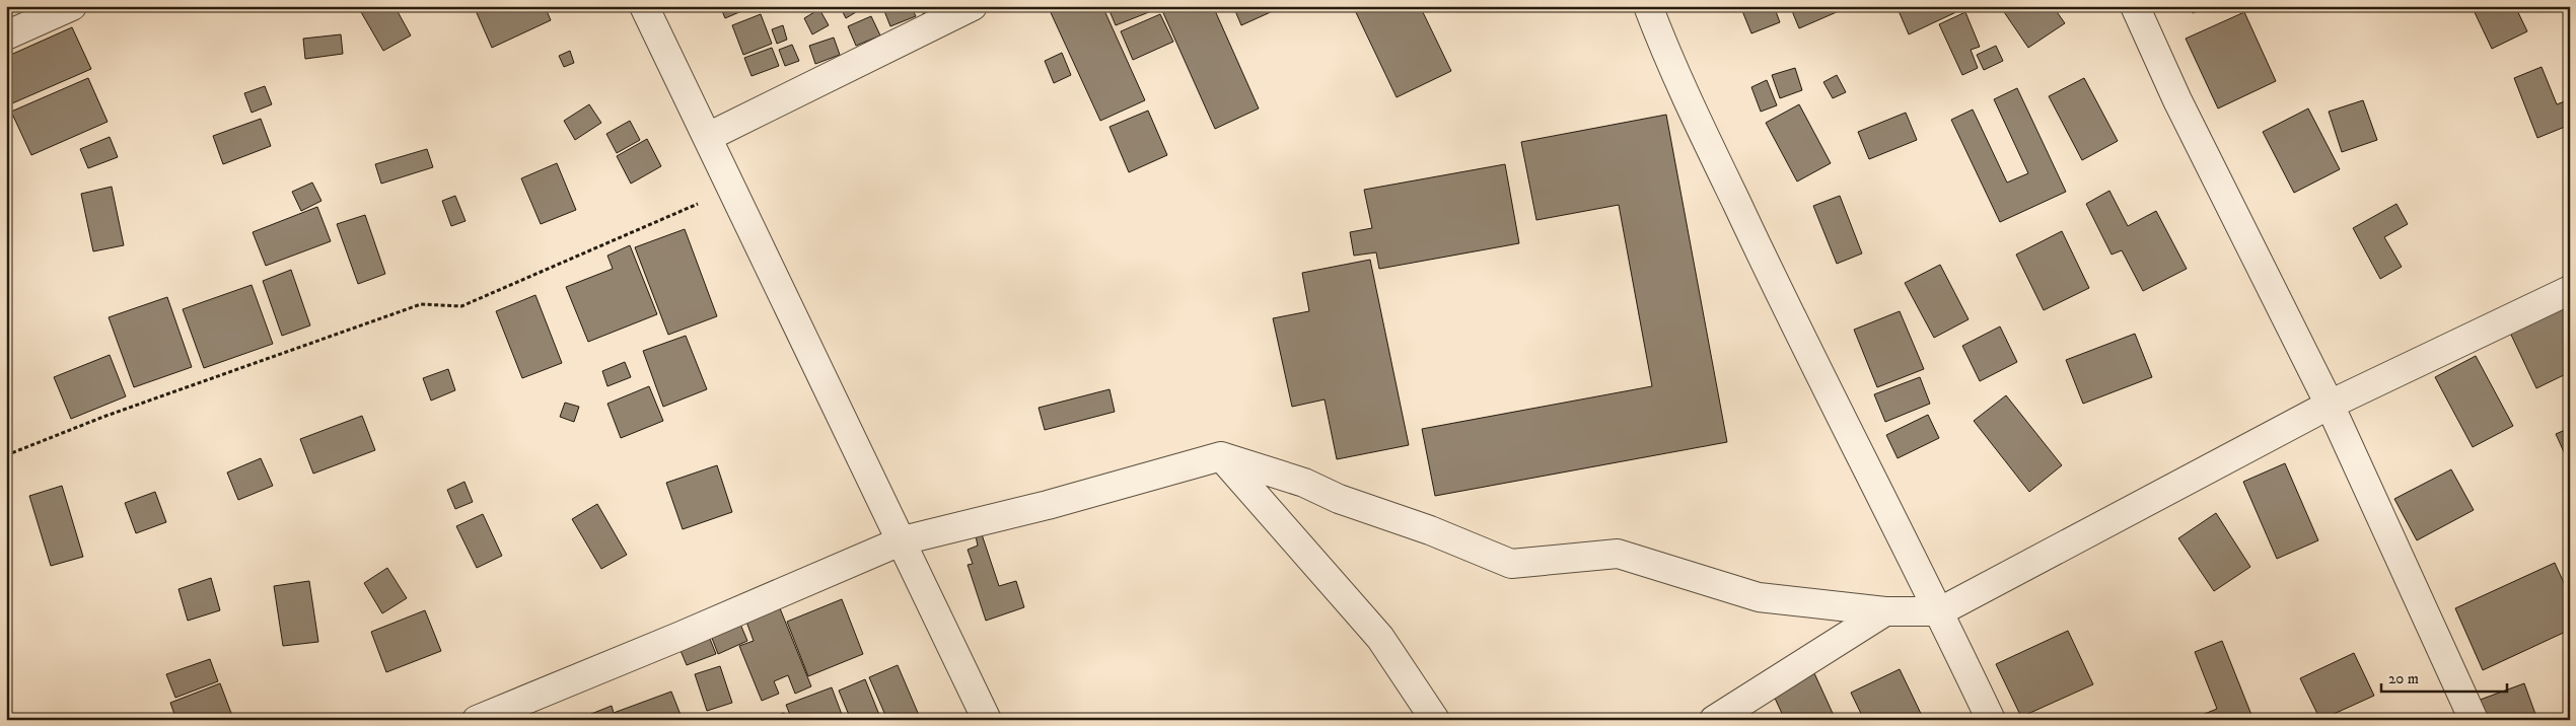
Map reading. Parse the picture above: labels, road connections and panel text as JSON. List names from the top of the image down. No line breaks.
{"scale_bar":"20 m"}
